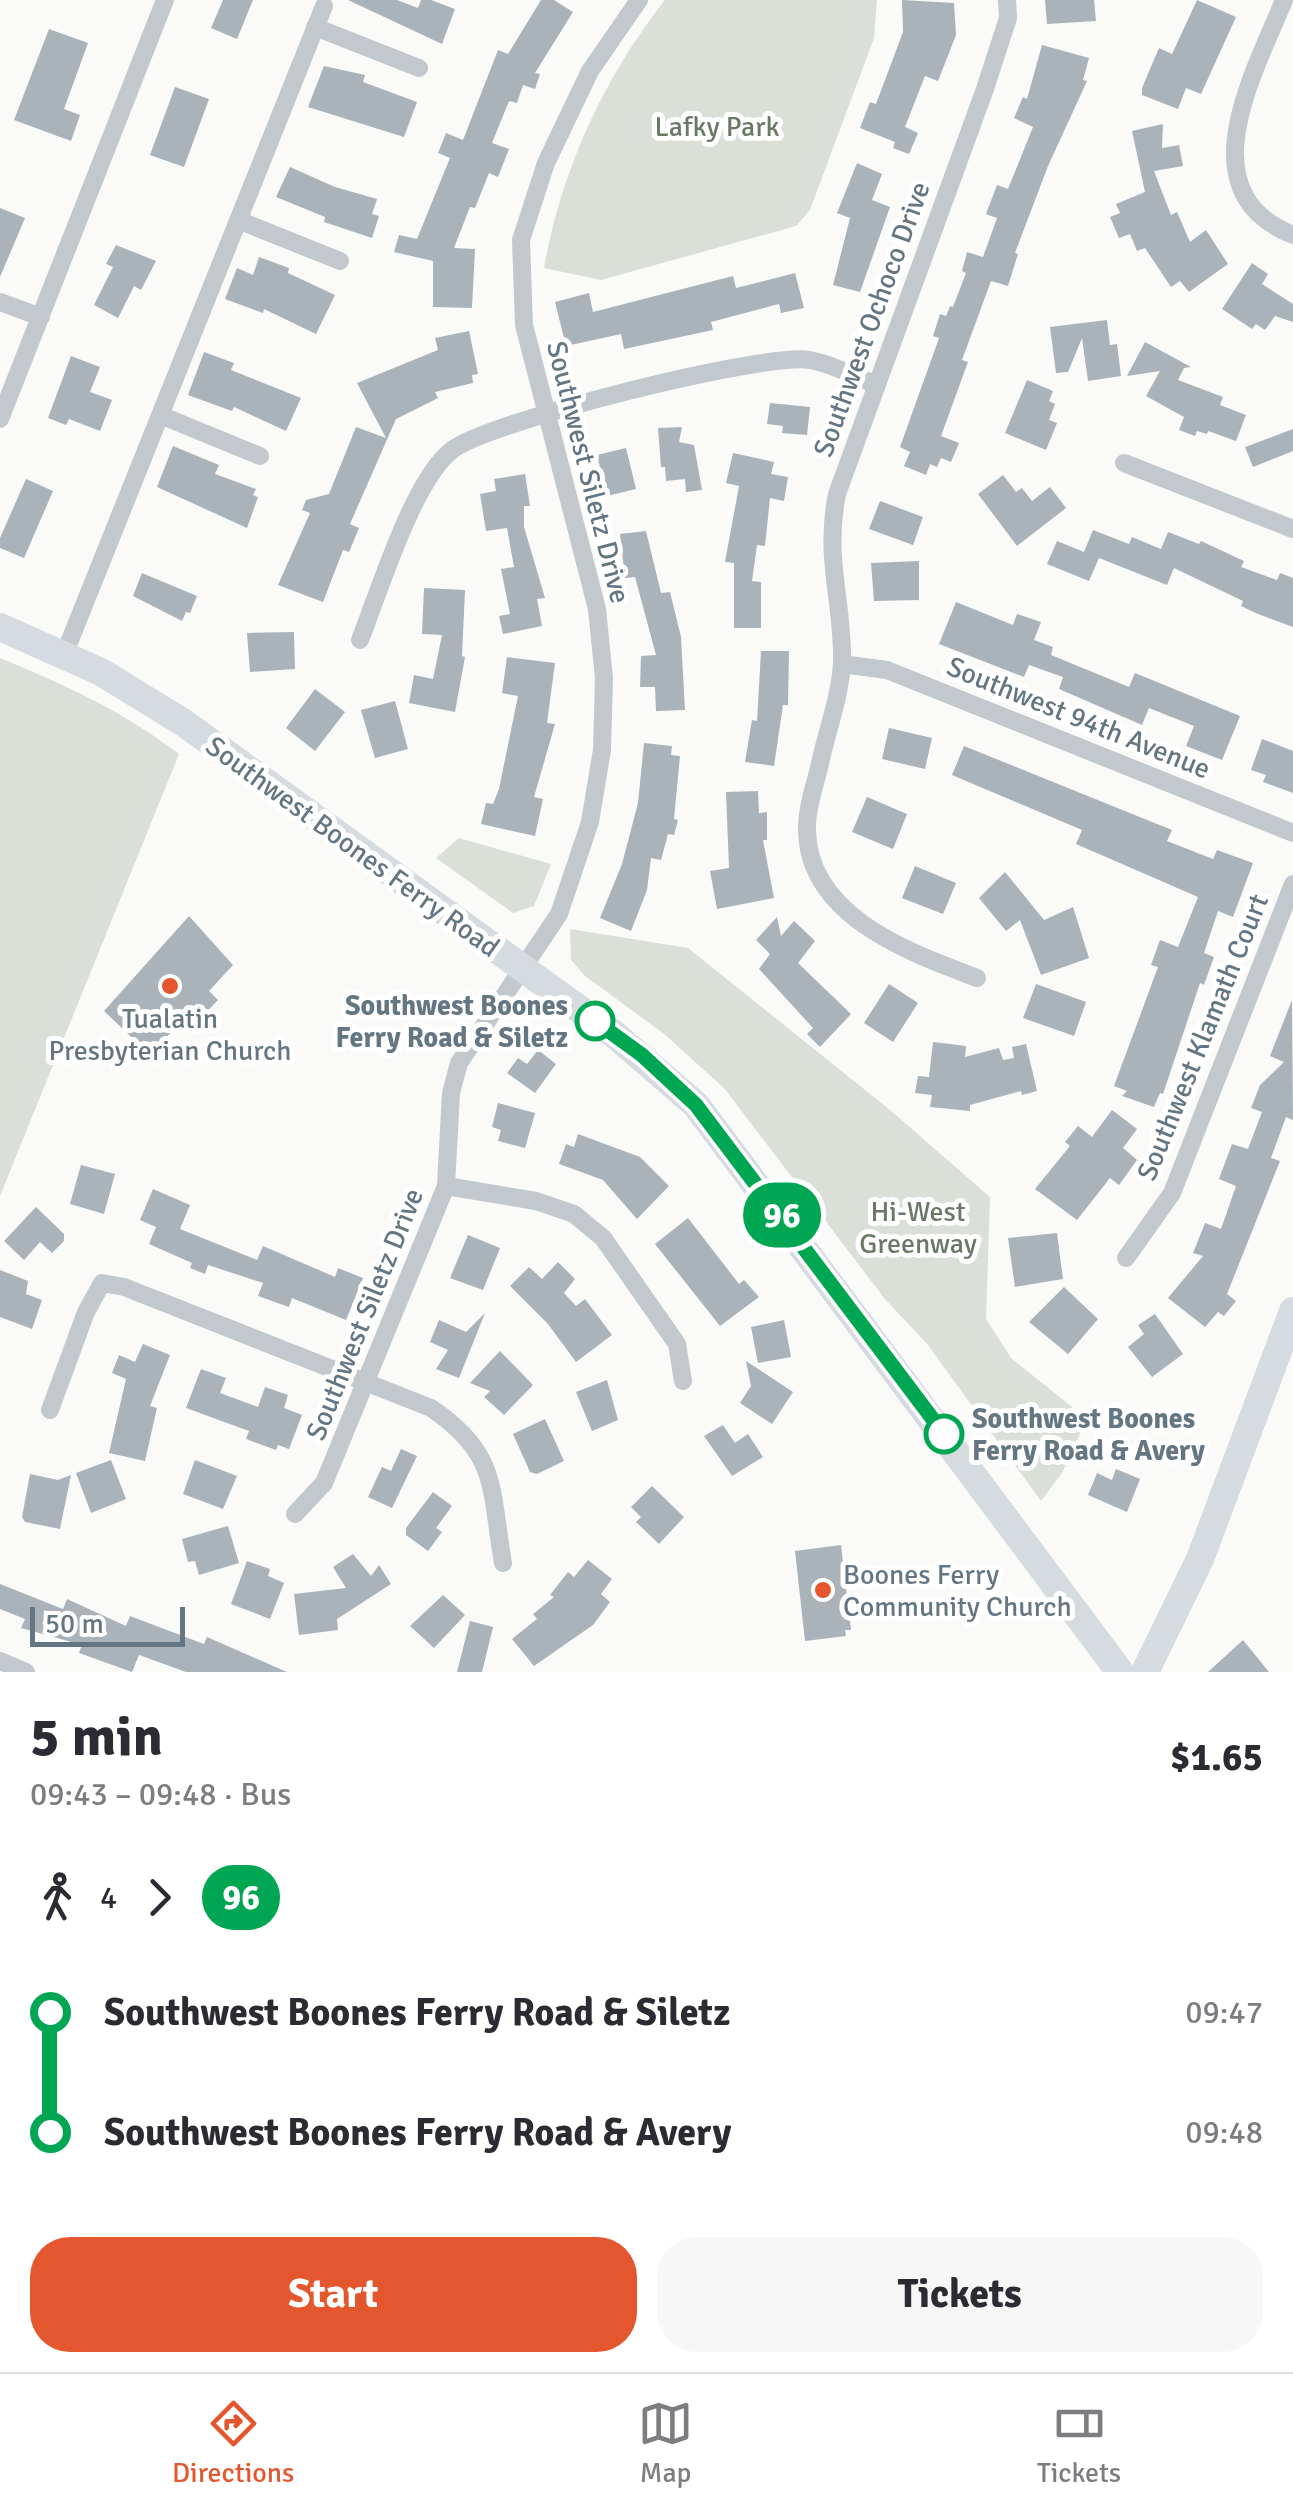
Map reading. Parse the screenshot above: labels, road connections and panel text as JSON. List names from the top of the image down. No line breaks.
{"streets":{"main road":["Southwest Boones Ferry Road"],"street":["Southwest Ochoco Drive","Southwest Siletz Drive","Southwest 94th Avenue","Southwest Klamath Court"]},"crossings":[["Southwest Ochoco Drive","Southwest 94th Avenue"],["Southwest Siletz Drive","Southwest Boones Ferry Road"]],"parks":["Lafky Park","Hi-West Greenway"],"places":["Tualatin Presbyterian Church","Southwest Boones Ferry Road & Siletz","Southwest Boones Ferry Road & Avery","Boones Ferry Community Church"],"lines":["bus line 96"],"scale_bar":"50 m","page":{"on_map":"96","scale":"50 m","heading":["5 min","09:43 – 09:48 · Bus","$1.65"],"legs":["4","96"],"list":[{"name":"Southwest Boones Ferry Road & Siletz","value":"09:47"},{"name":"Southwest Boones Ferry Road & Avery","value":"09:48"}],"buttons":["Start","Tickets"],"tabs":["Directions","Map","Tickets"]}}
